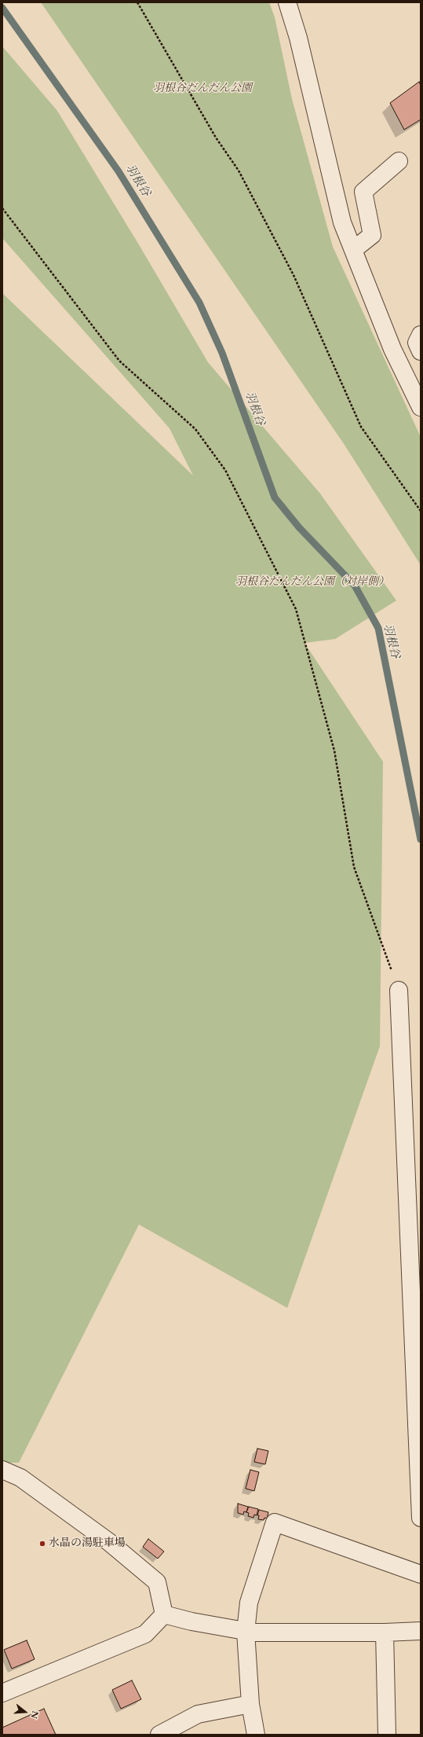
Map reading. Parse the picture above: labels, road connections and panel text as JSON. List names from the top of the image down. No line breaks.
{"water":["羽根谷"],"parks":["羽根谷だんだん公園","羽根谷だんだん公園（対岸側）"],"places":["水晶の湯駐車場"],"north":"right"}
